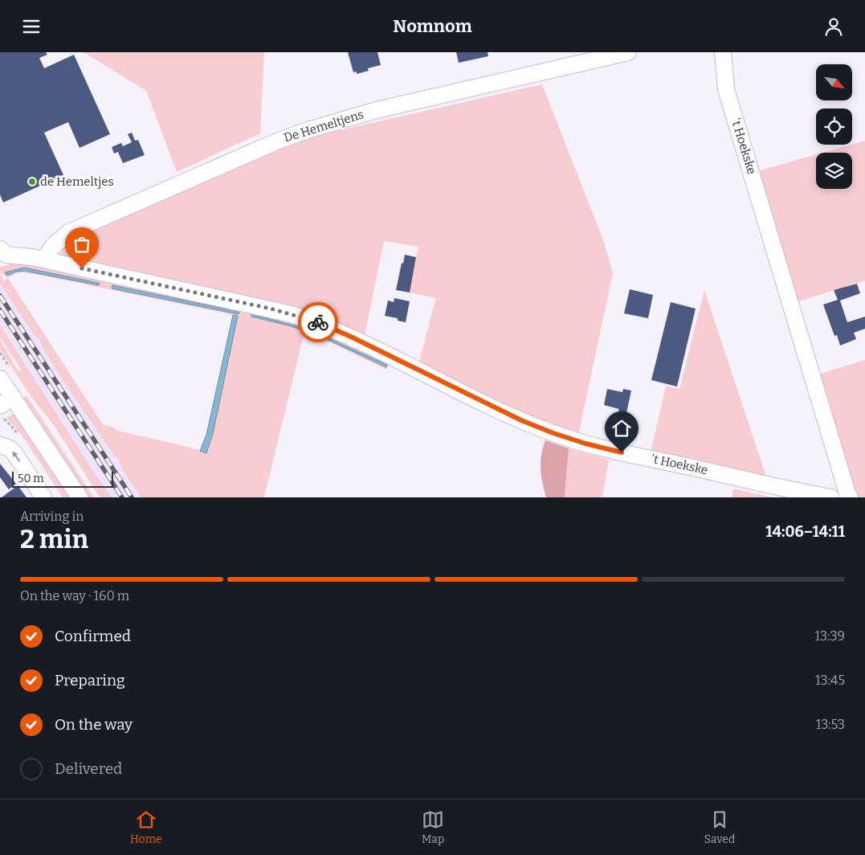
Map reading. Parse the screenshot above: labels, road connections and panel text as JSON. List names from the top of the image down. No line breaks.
{"streets":{"street":["De Hemeltjens","'t Hoekske"]},"crossings":[["De Hemeltjens","'t Hoekske"]],"places":["de Hemeltjes"],"scale_bar":"50 m","north":"bottom right","page":{"header":"Nomnom","scale":"50 m","heading":["2 min","Arriving in","14:06–14:11"],"bar":"On the way · 160 m","list":[["Confirmed","13:39"],["Preparing","13:45"],["On the way","13:53"],"Delivered"],"tabs":["Home","Map","Saved"]}}
